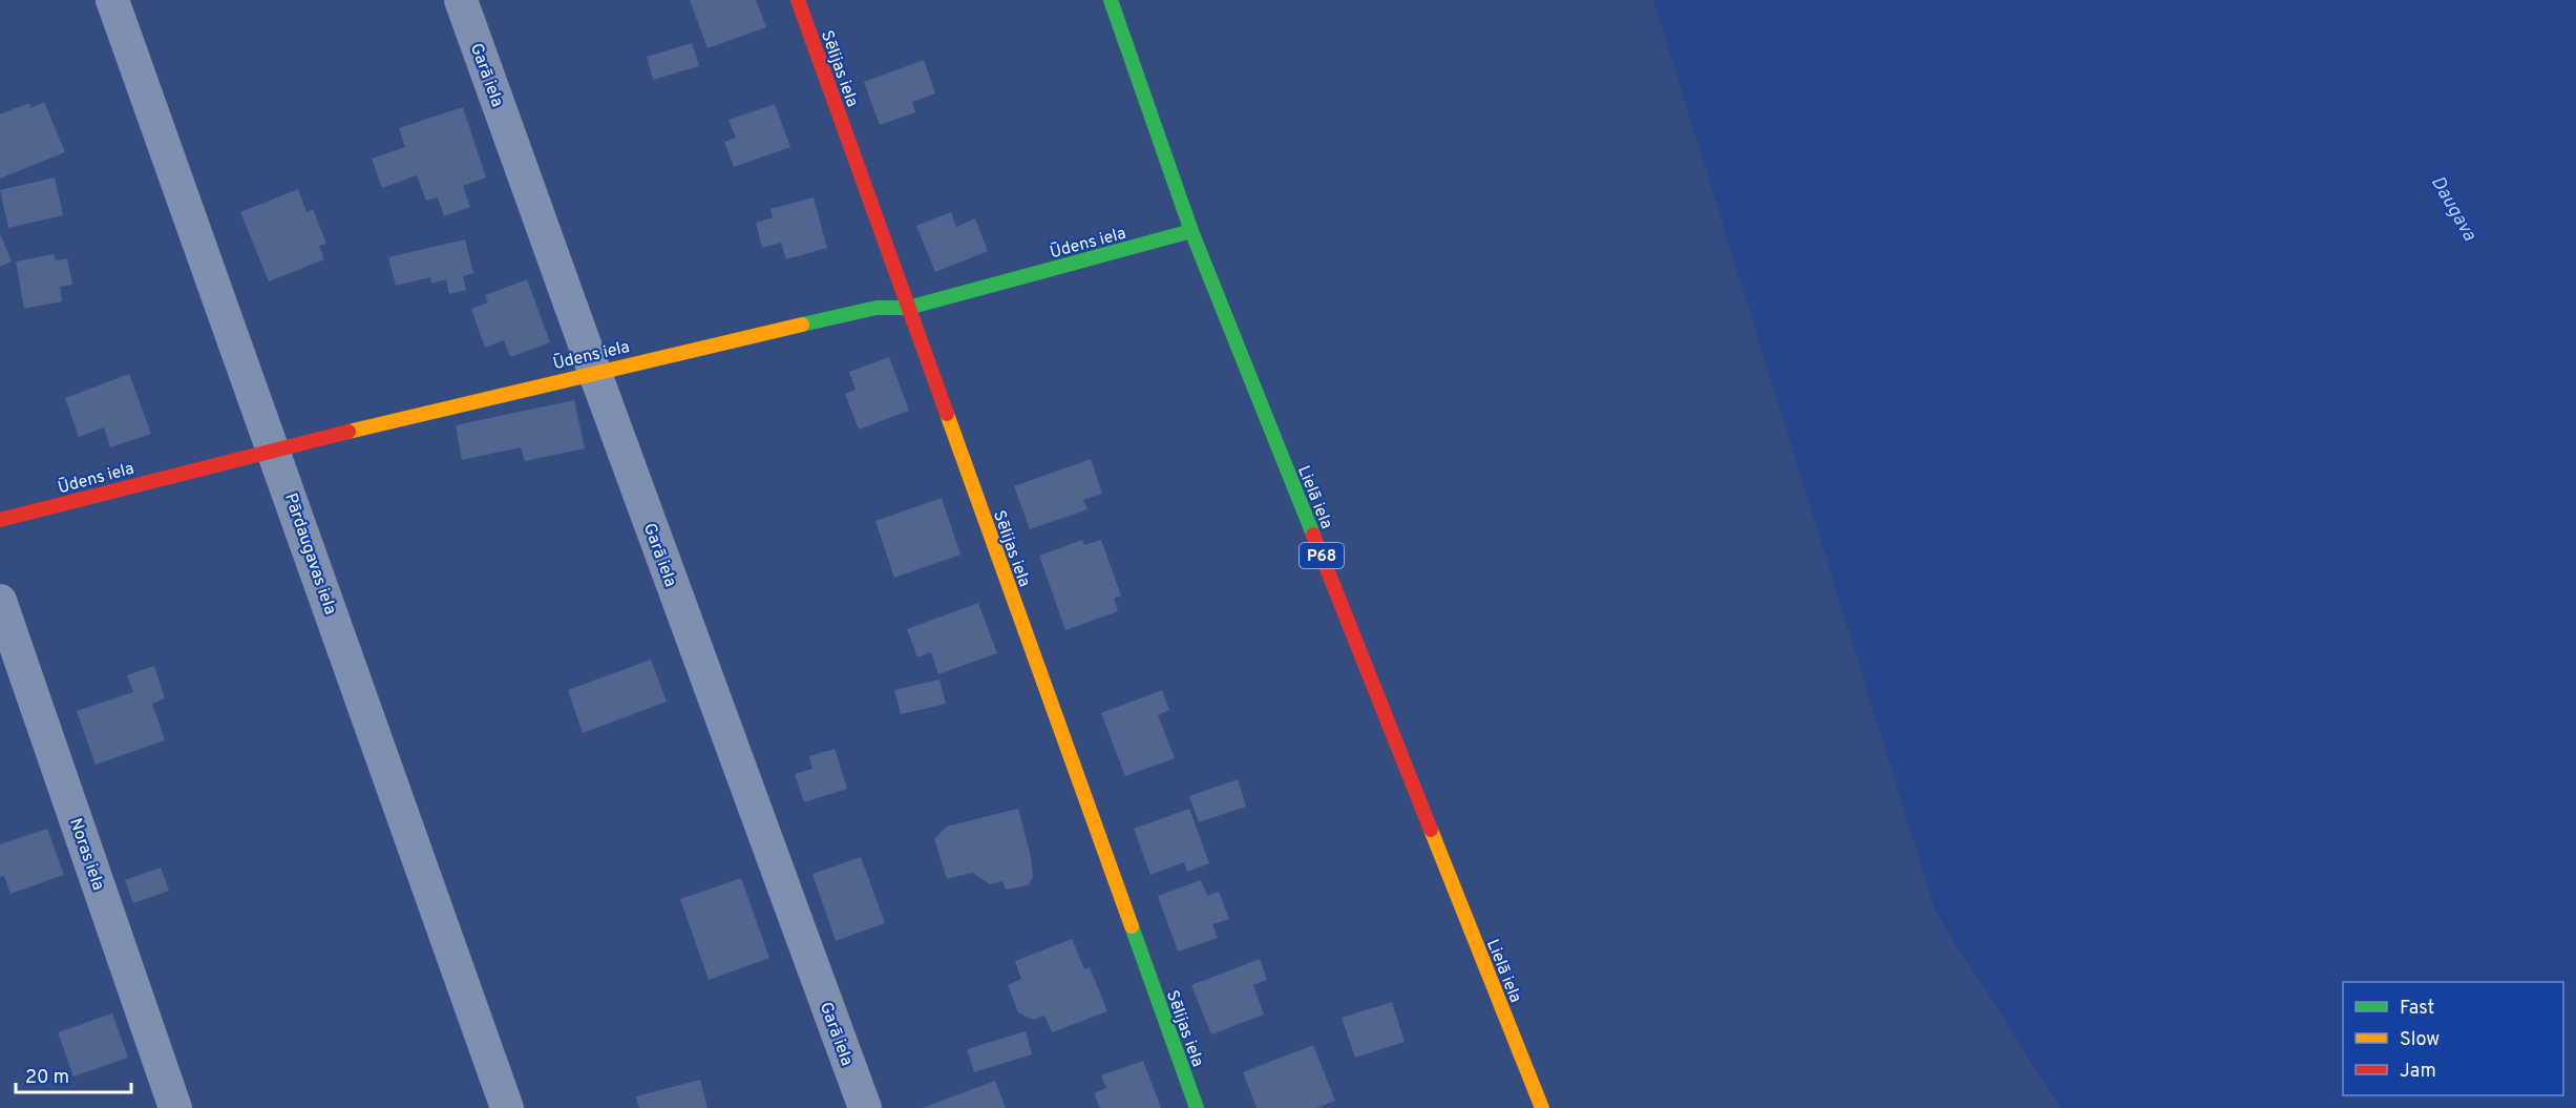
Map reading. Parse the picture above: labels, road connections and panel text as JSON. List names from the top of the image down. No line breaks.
{"streets":{"main road":["Sēlijas iela","Ūdens iela","Lielā iela","P68"],"street":["Garā iela","Pārdaugavas iela","Noras iela"]},"crossings":[["Sēlijas iela","Ūdens iela"],["Garā iela","Ūdens iela"],["Ūdens iela","Lielā iela"],["Ūdens iela","Pārdaugavas iela"]],"water":["Daugava"],"legend":["Fast","Slow","Jam"],"scale_bar":"20 m"}
